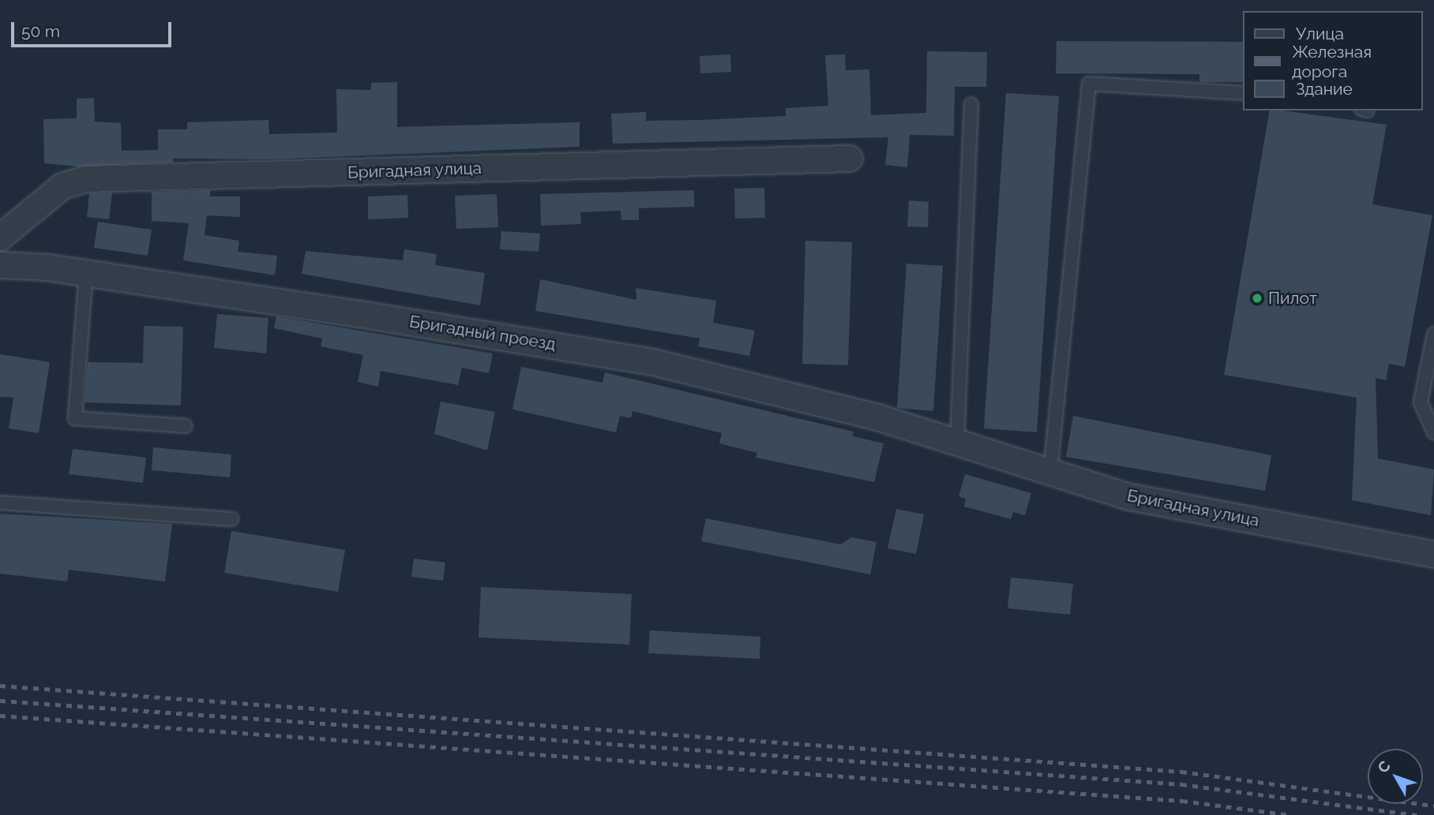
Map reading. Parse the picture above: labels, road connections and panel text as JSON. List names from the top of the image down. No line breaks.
{"streets":{"street":["Бригадная улица","Бригадный проезд"]},"crossings":[["Бригадная улица","Бригадный проезд"]],"places":["Пилот"],"legend":["Улица","Железная дорога","Здание"],"scale_bar":"50 m","north":"top left"}
